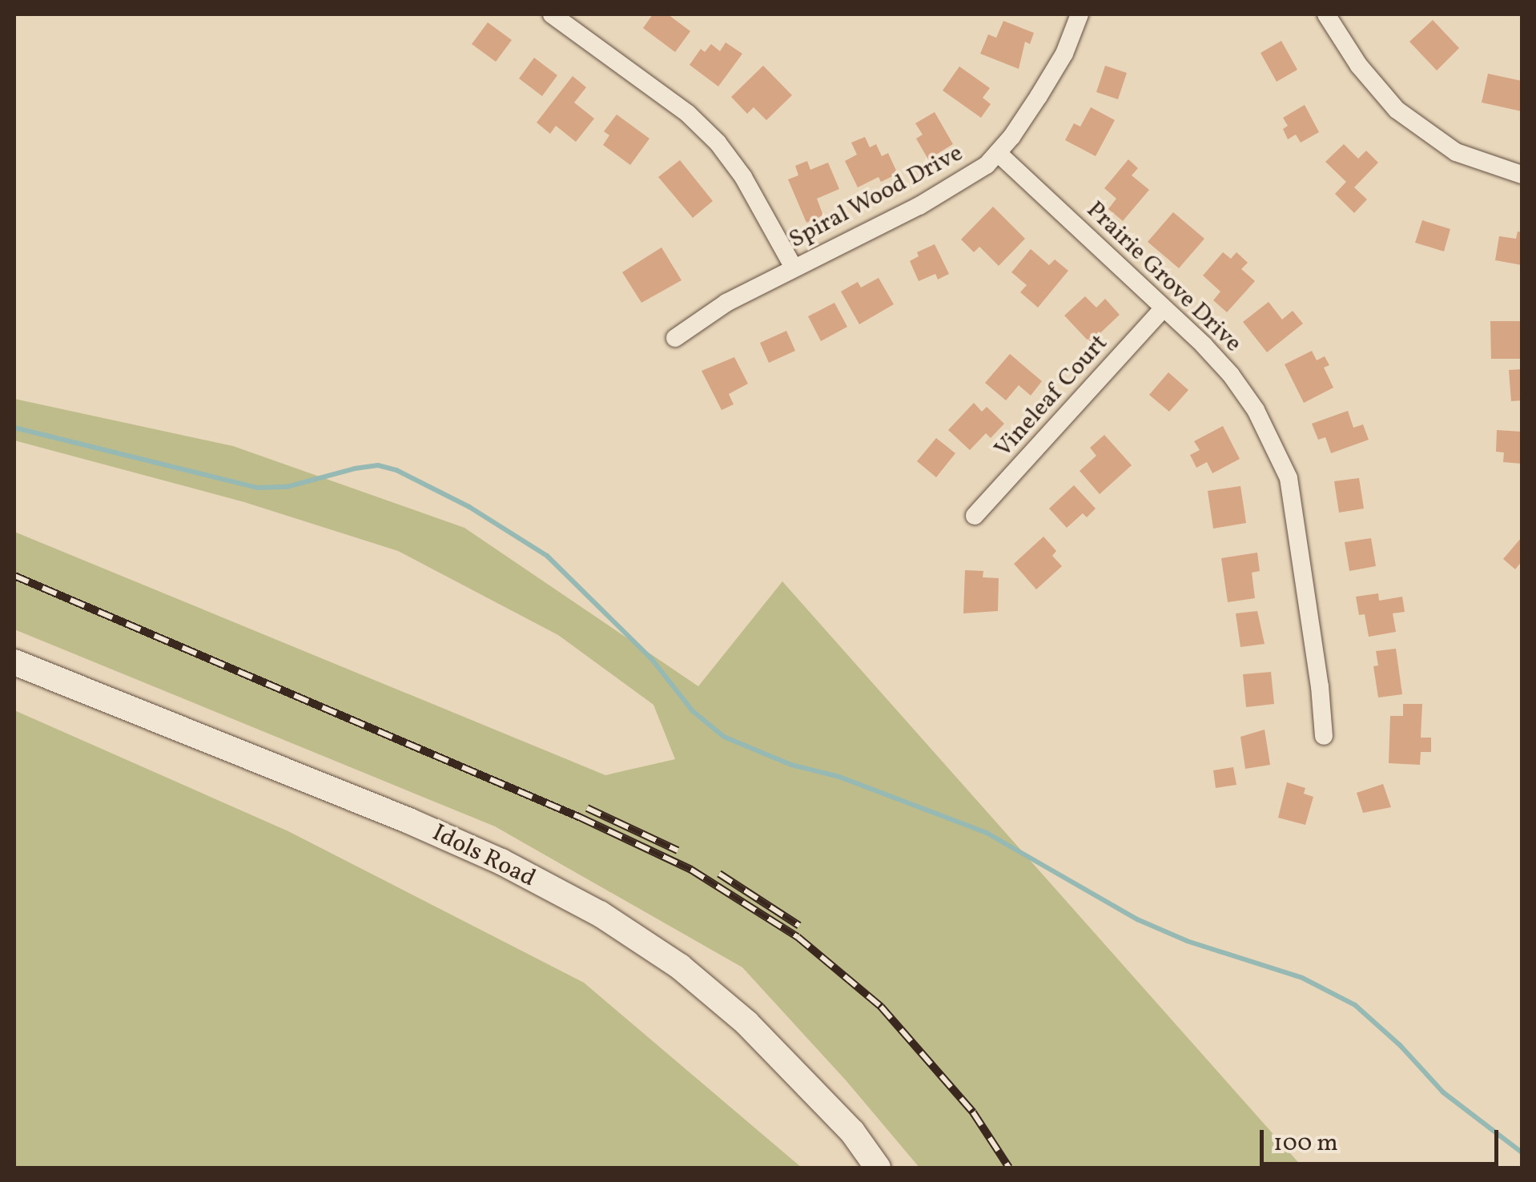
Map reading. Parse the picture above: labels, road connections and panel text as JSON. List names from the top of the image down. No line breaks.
{"streets":{"main road":["Idols Road"],"street":["Spiral Wood Drive","Prairie Grove Drive","Vineleaf Court"]},"crossings":[["Spiral Wood Drive","Prairie Grove Drive"],["Prairie Grove Drive","Vineleaf Court"]],"scale_bar":"100 m"}
